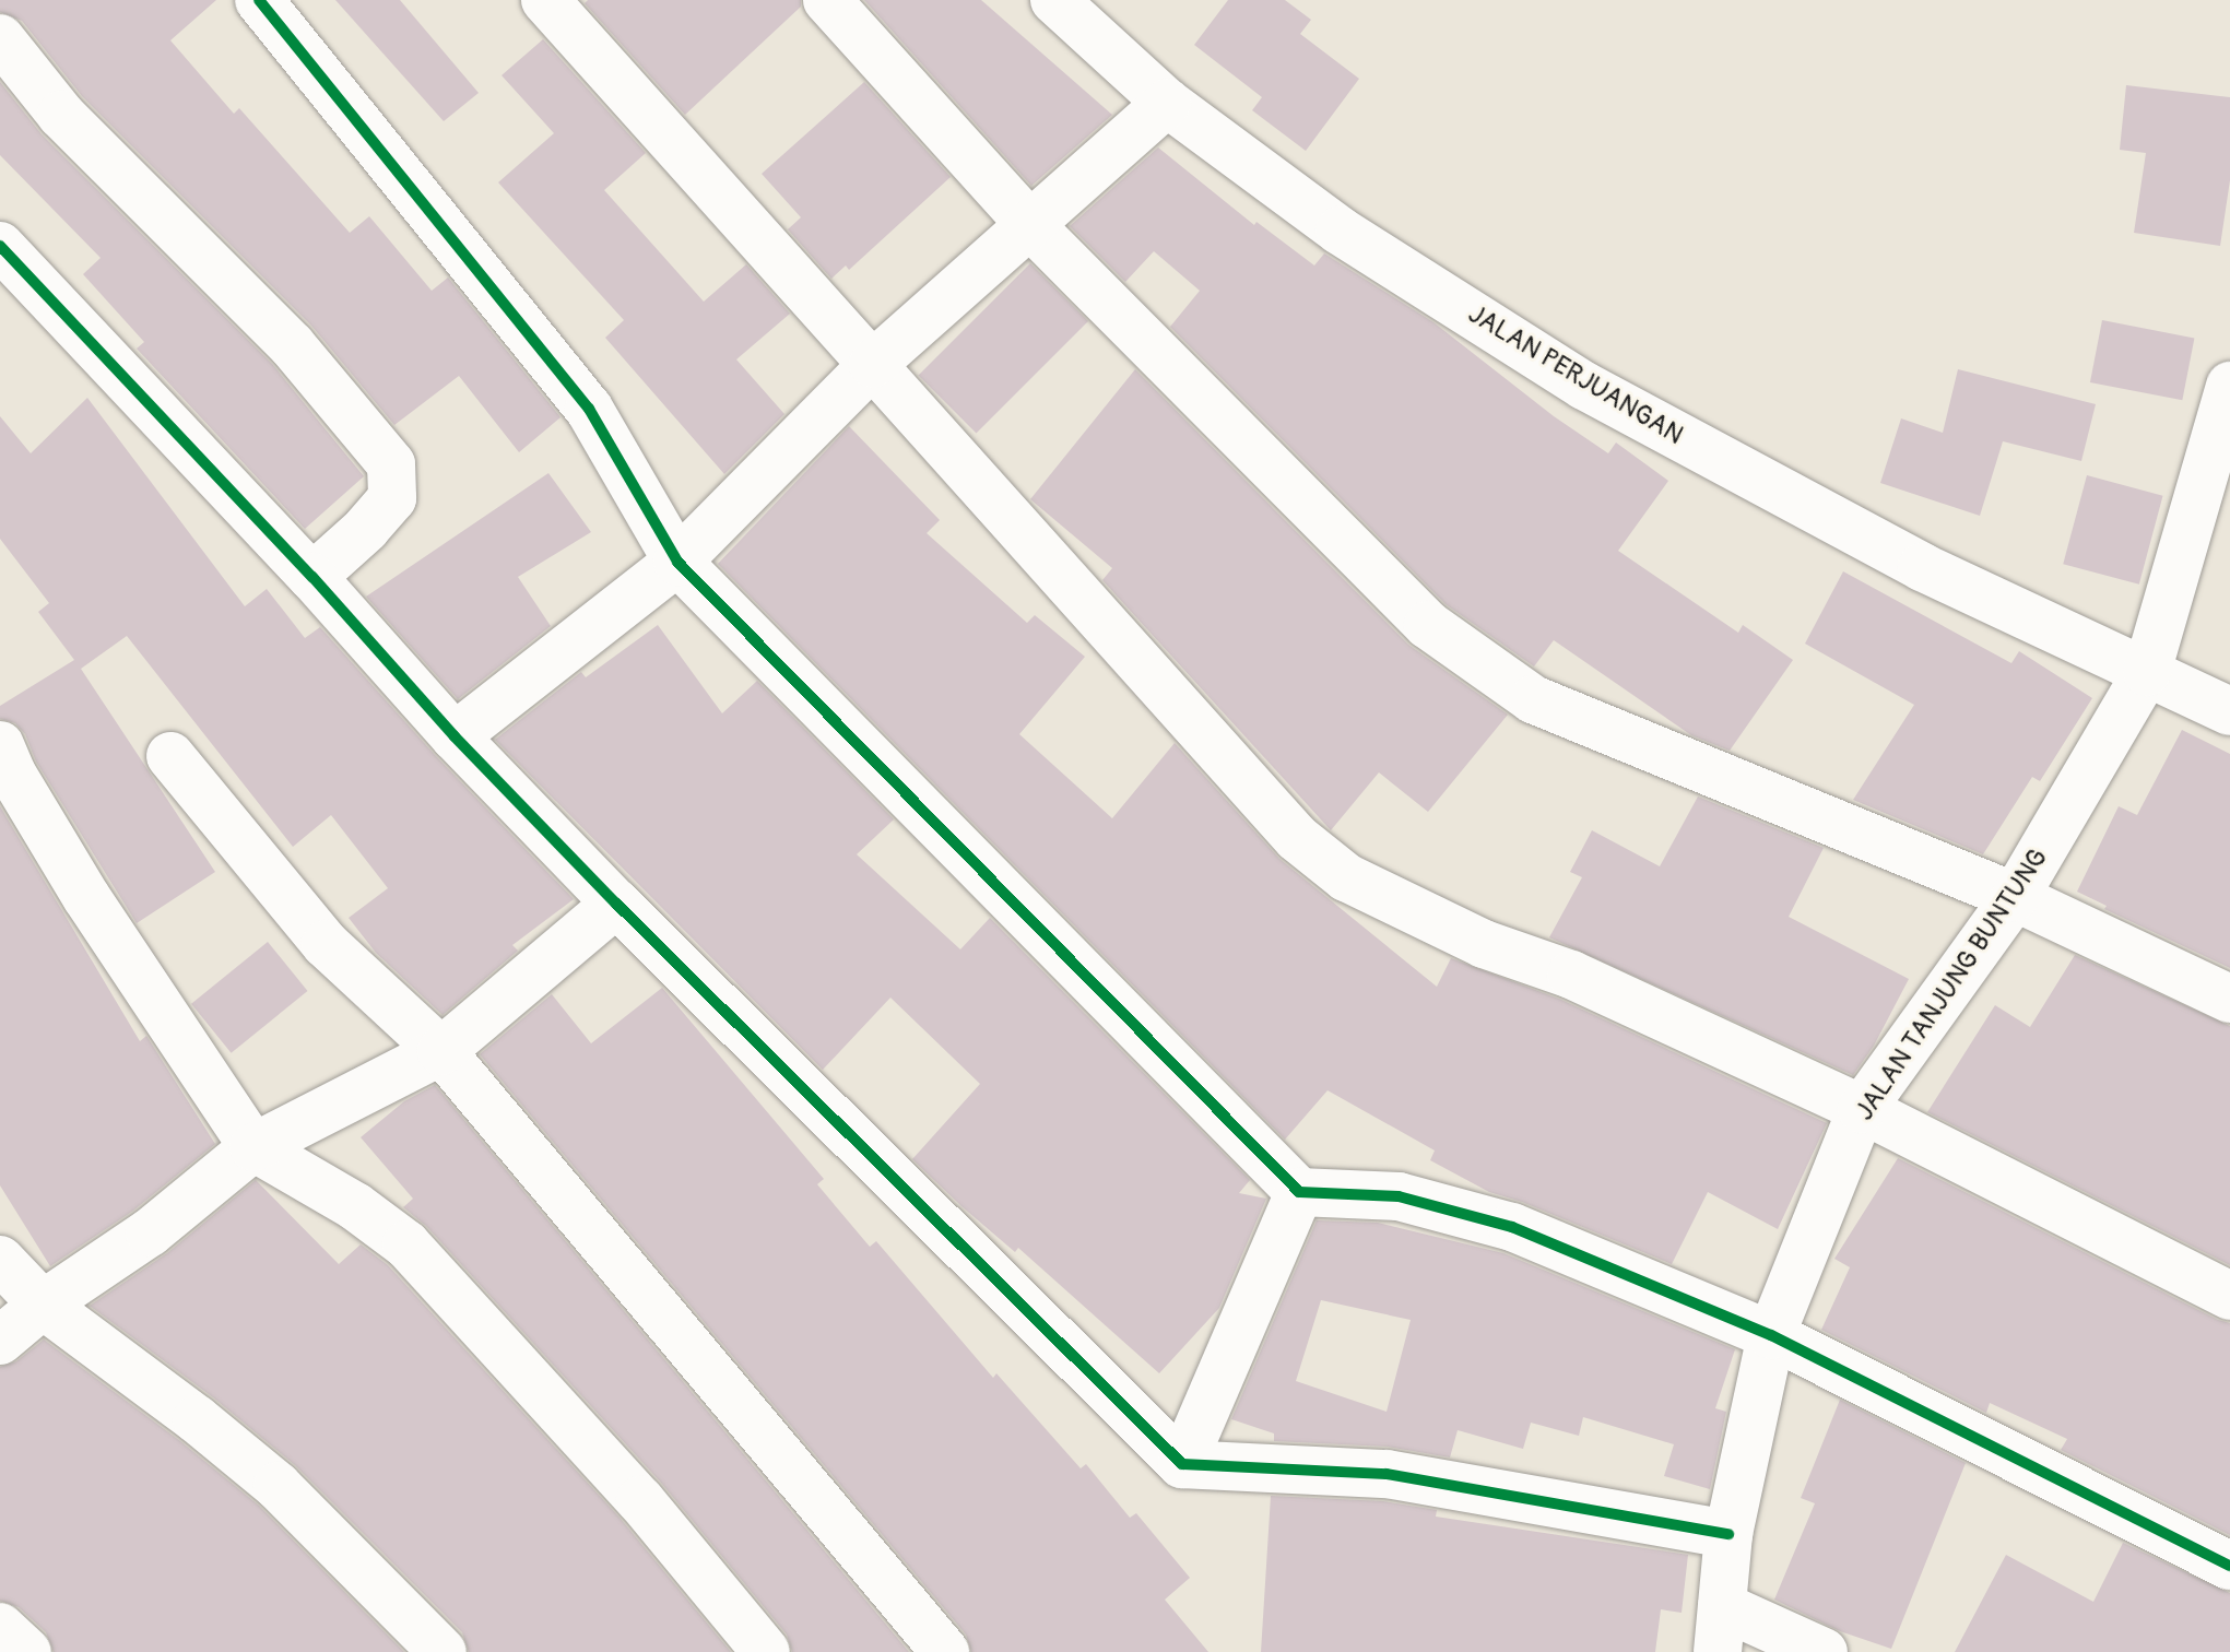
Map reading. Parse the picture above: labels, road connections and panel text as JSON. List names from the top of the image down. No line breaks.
{"streets":{"street":["JALAN PERJUANGAN","JALAN TANJUNG BUNTUNG"]},"crossings":[["JALAN PERJUANGAN","JALAN TANJUNG BUNTUNG"]]}
